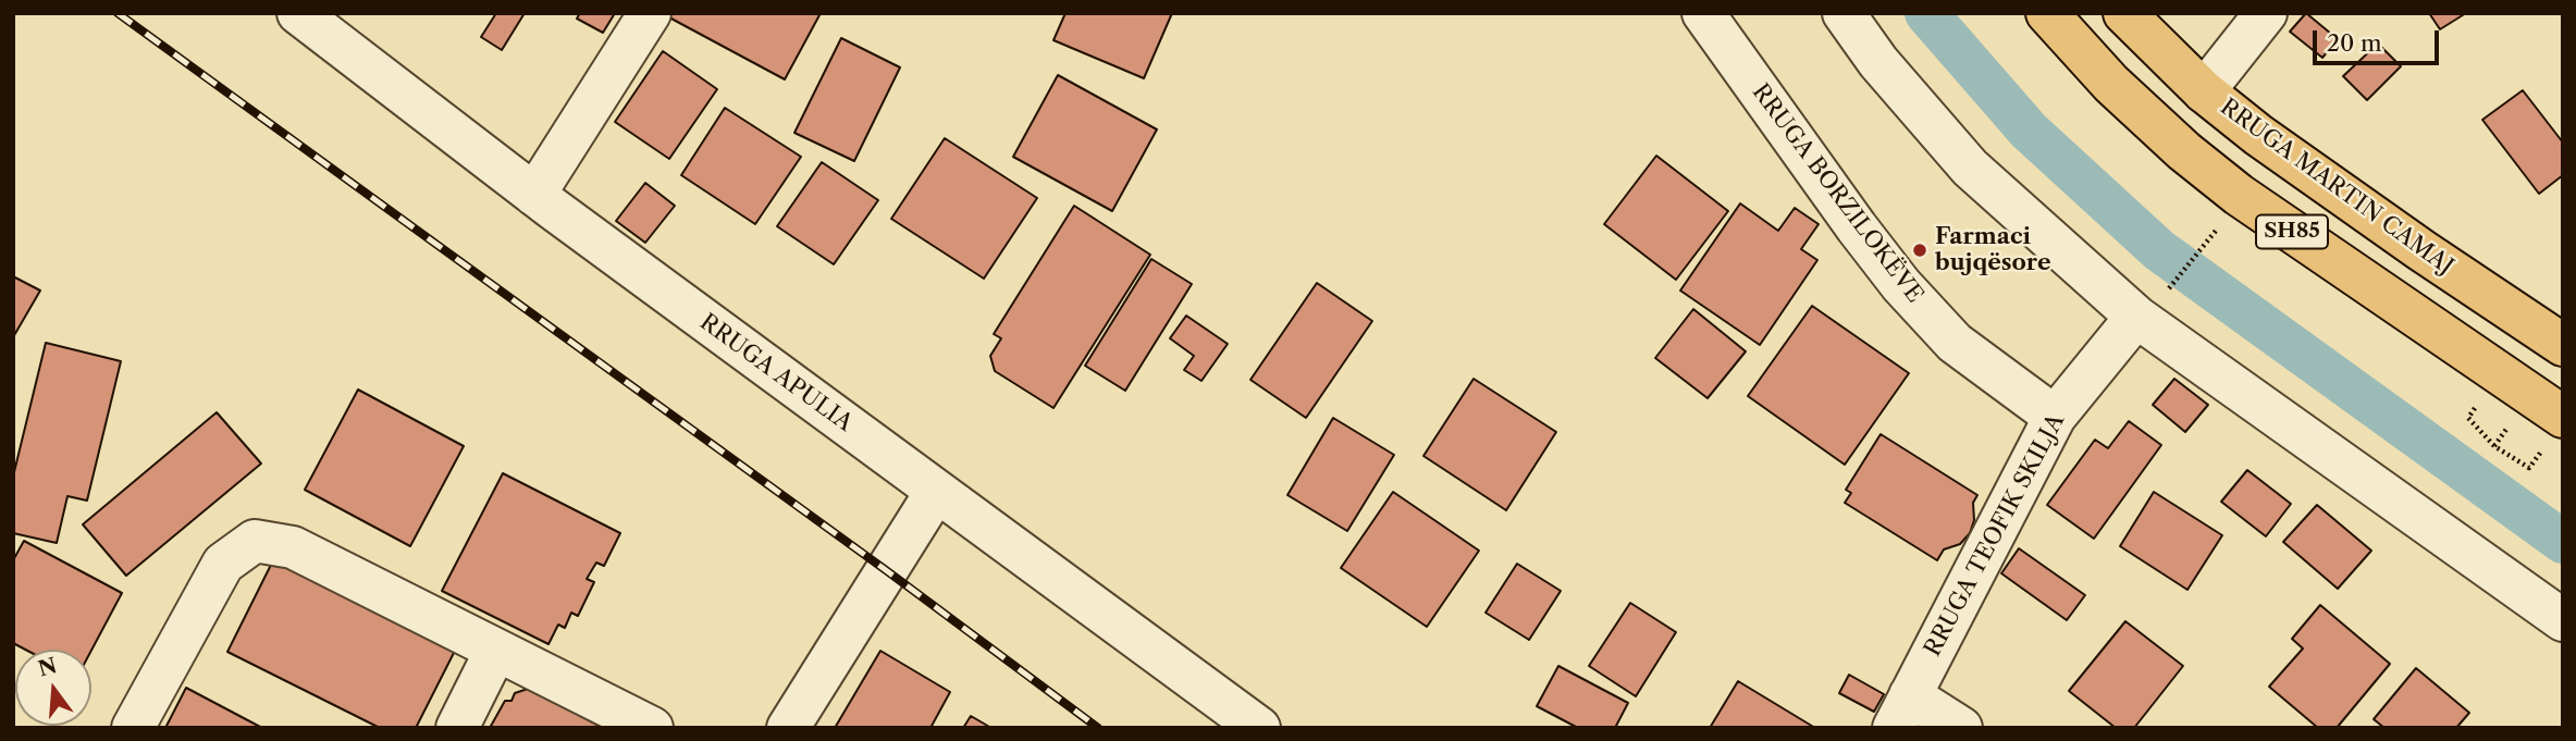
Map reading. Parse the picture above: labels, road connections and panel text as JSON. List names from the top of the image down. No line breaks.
{"streets":{"highway":["RRUGA MARTIN CAMAJ","SH85"],"street":["RRUGA BORZILOKËVE","RRUGA APULIA","RRUGA TEOFIK SKILJA"]},"crossings":[["RRUGA BORZILOKËVE","RRUGA TEOFIK SKILJA"]],"places":["Farmaci bujqësore"],"scale_bar":"20 m","north":"top"}
